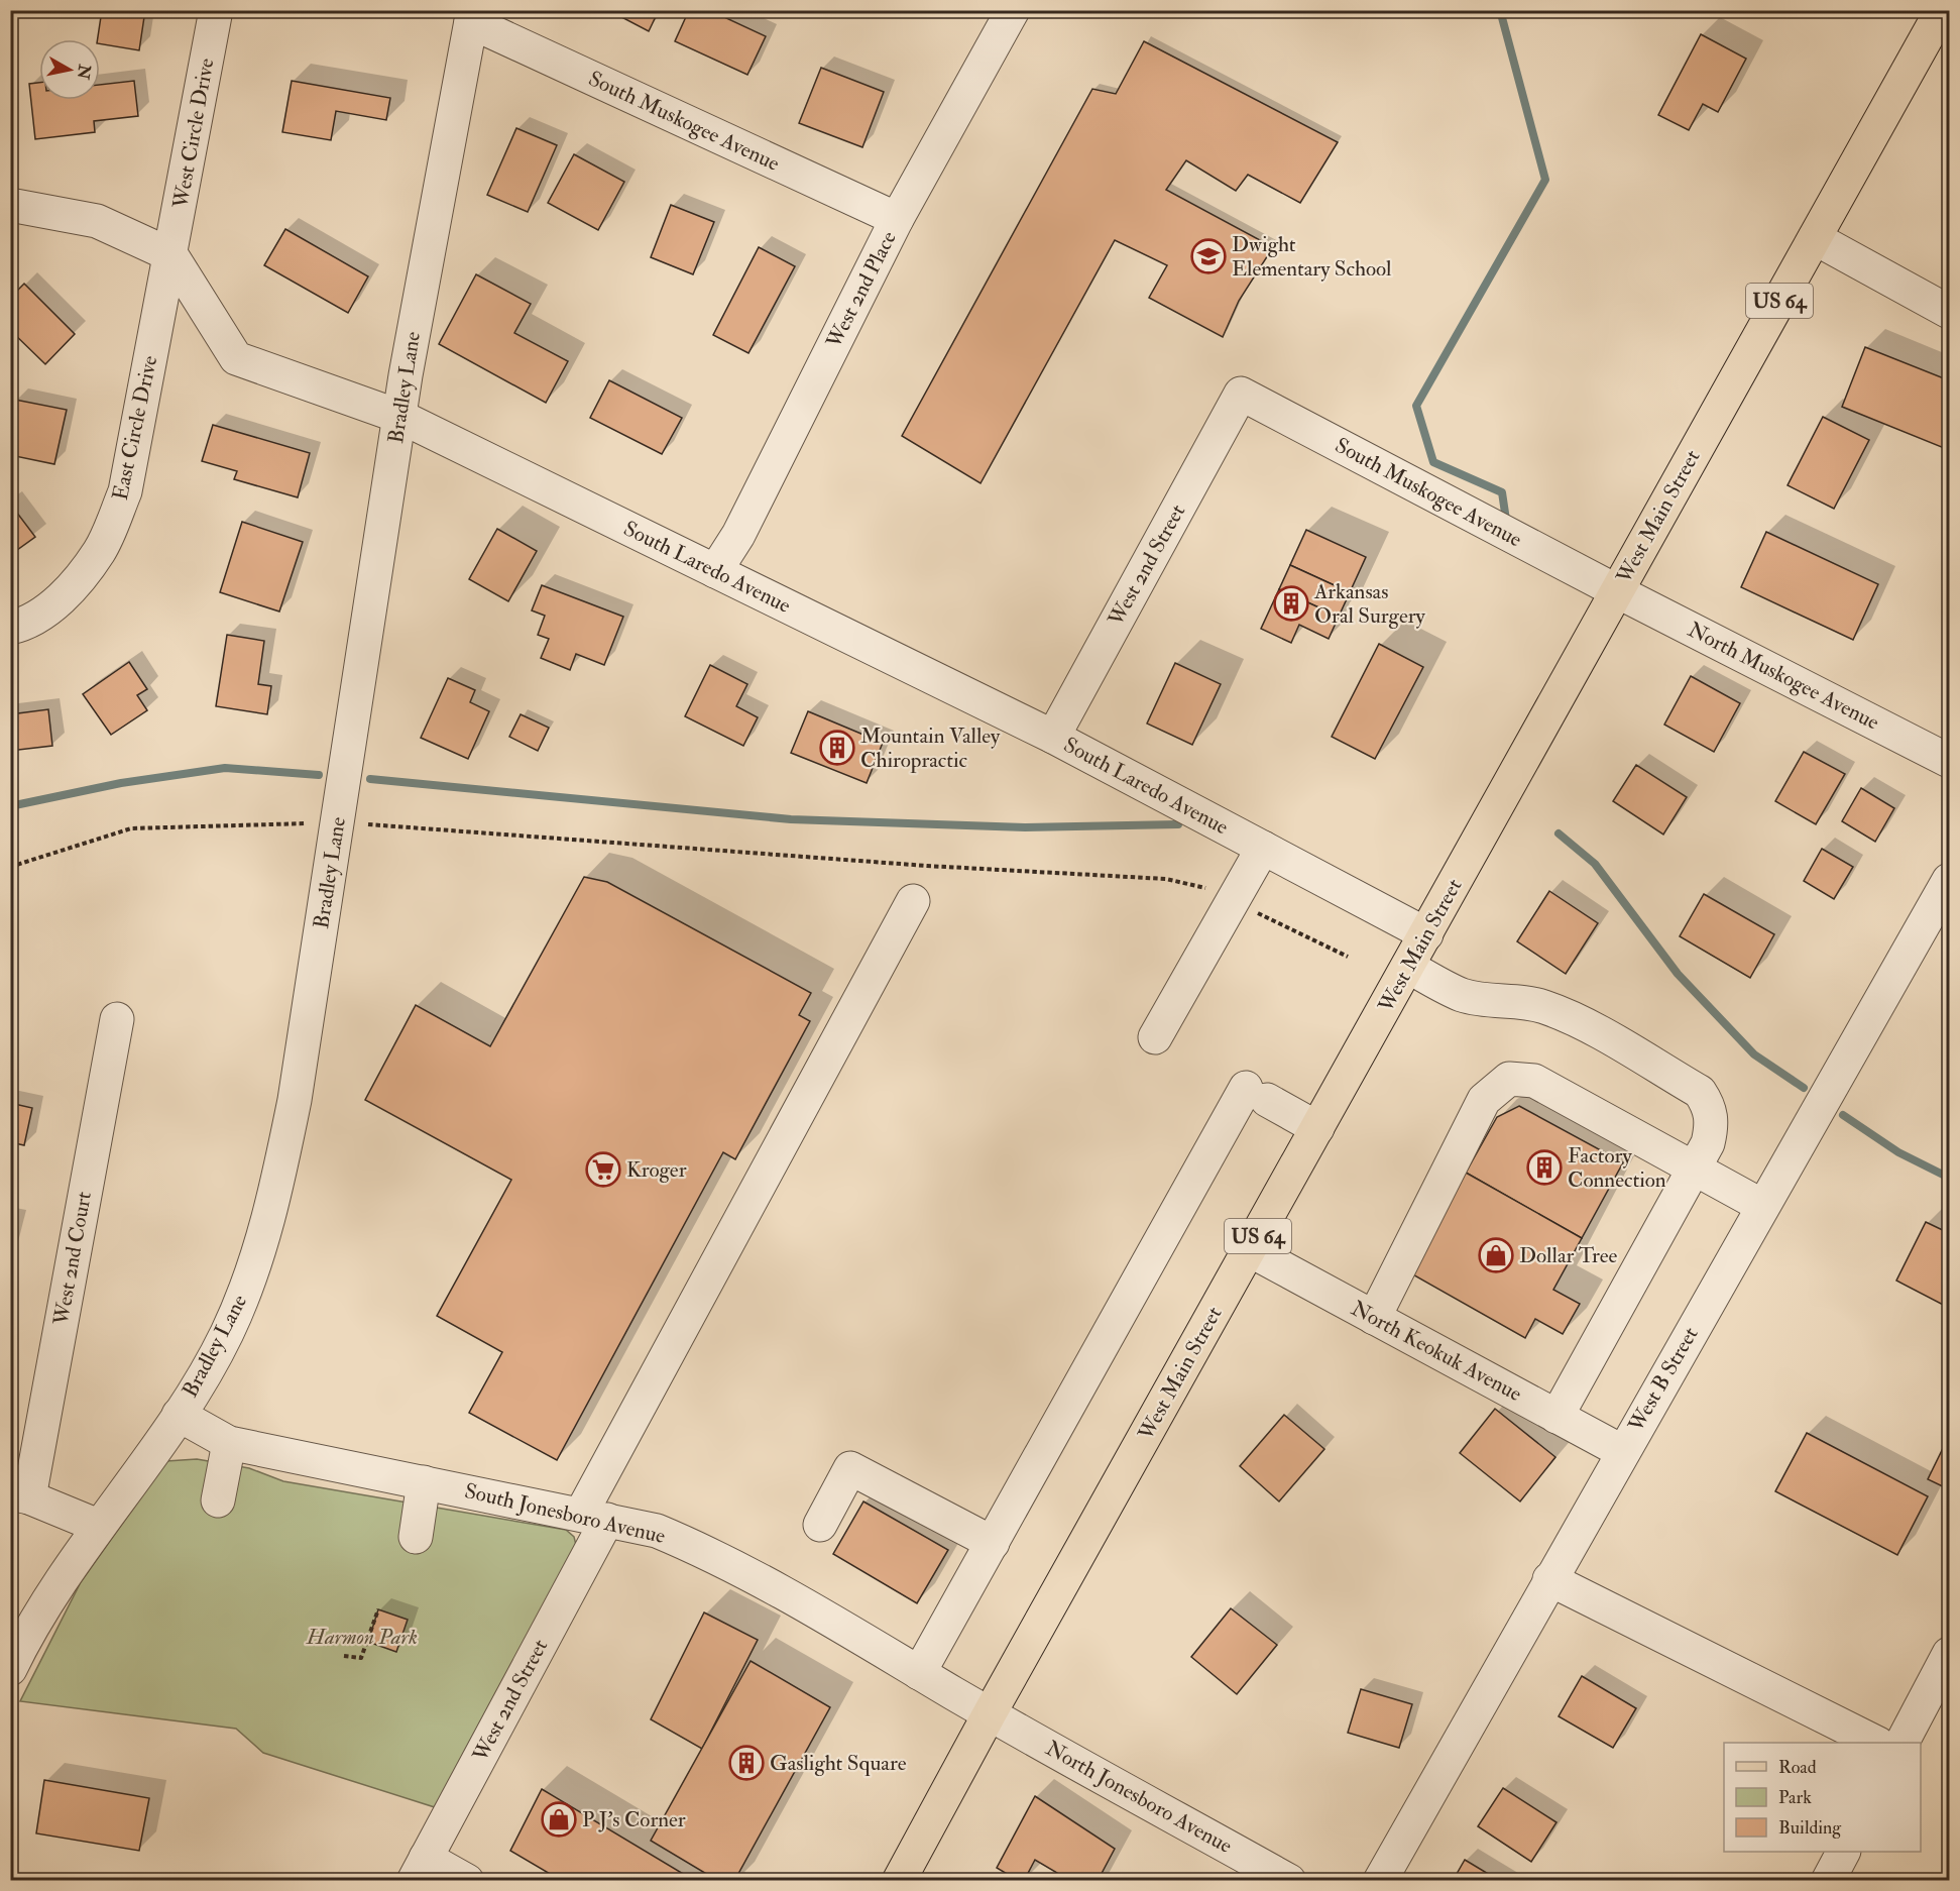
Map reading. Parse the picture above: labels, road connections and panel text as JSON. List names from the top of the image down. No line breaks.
{"streets":{"main road":["US 64","West Main Street"],"street":["South Muskogee Avenue","West Circle Drive","West 2nd Place","Bradley Lane","East Circle Drive","West 2nd Street","South Laredo Avenue","North Muskogee Avenue","West 2nd Court","North Keokuk Avenue","West B Street","South Jonesboro Avenue","North Jonesboro Avenue"]},"crossings":[["South Muskogee Avenue","West 2nd Place"],["South Muskogee Avenue","Bradley Lane"],["South Muskogee Avenue","West Main Street"],["South Muskogee Avenue","West 2nd Street"],["South Muskogee Avenue","North Muskogee Avenue"],["West Circle Drive","East Circle Drive"],["West Circle Drive","South Laredo Avenue"],["West 2nd Place","South Laredo Avenue"],["Bradley Lane","South Laredo Avenue"],["Bradley Lane","South Jonesboro Avenue"],["East Circle Drive","South Laredo Avenue"],["West Main Street","South Laredo Avenue"],["West Main Street","North Muskogee Avenue"],["West Main Street","North Keokuk Avenue"],["West Main Street","South Jonesboro Avenue"],["West Main Street","North Jonesboro Avenue"],["West 2nd Street","South Laredo Avenue"],["West 2nd Street","South Jonesboro Avenue"],["North Keokuk Avenue","West B Street"],["South Jonesboro Avenue","North Jonesboro Avenue"]],"parks":["Harmon Park"],"places":{"school or university":["Dwight Elementary School"],"building":["Arkansas Oral Surgery","Mountain Valley Chiropractic","Factory Connection","Gaslight Square"],"supermarket":["Kroger"],"shop":["Dollar Tree","P J's Corner"]},"legend":["Road","Park","Building"],"north":"right"}
